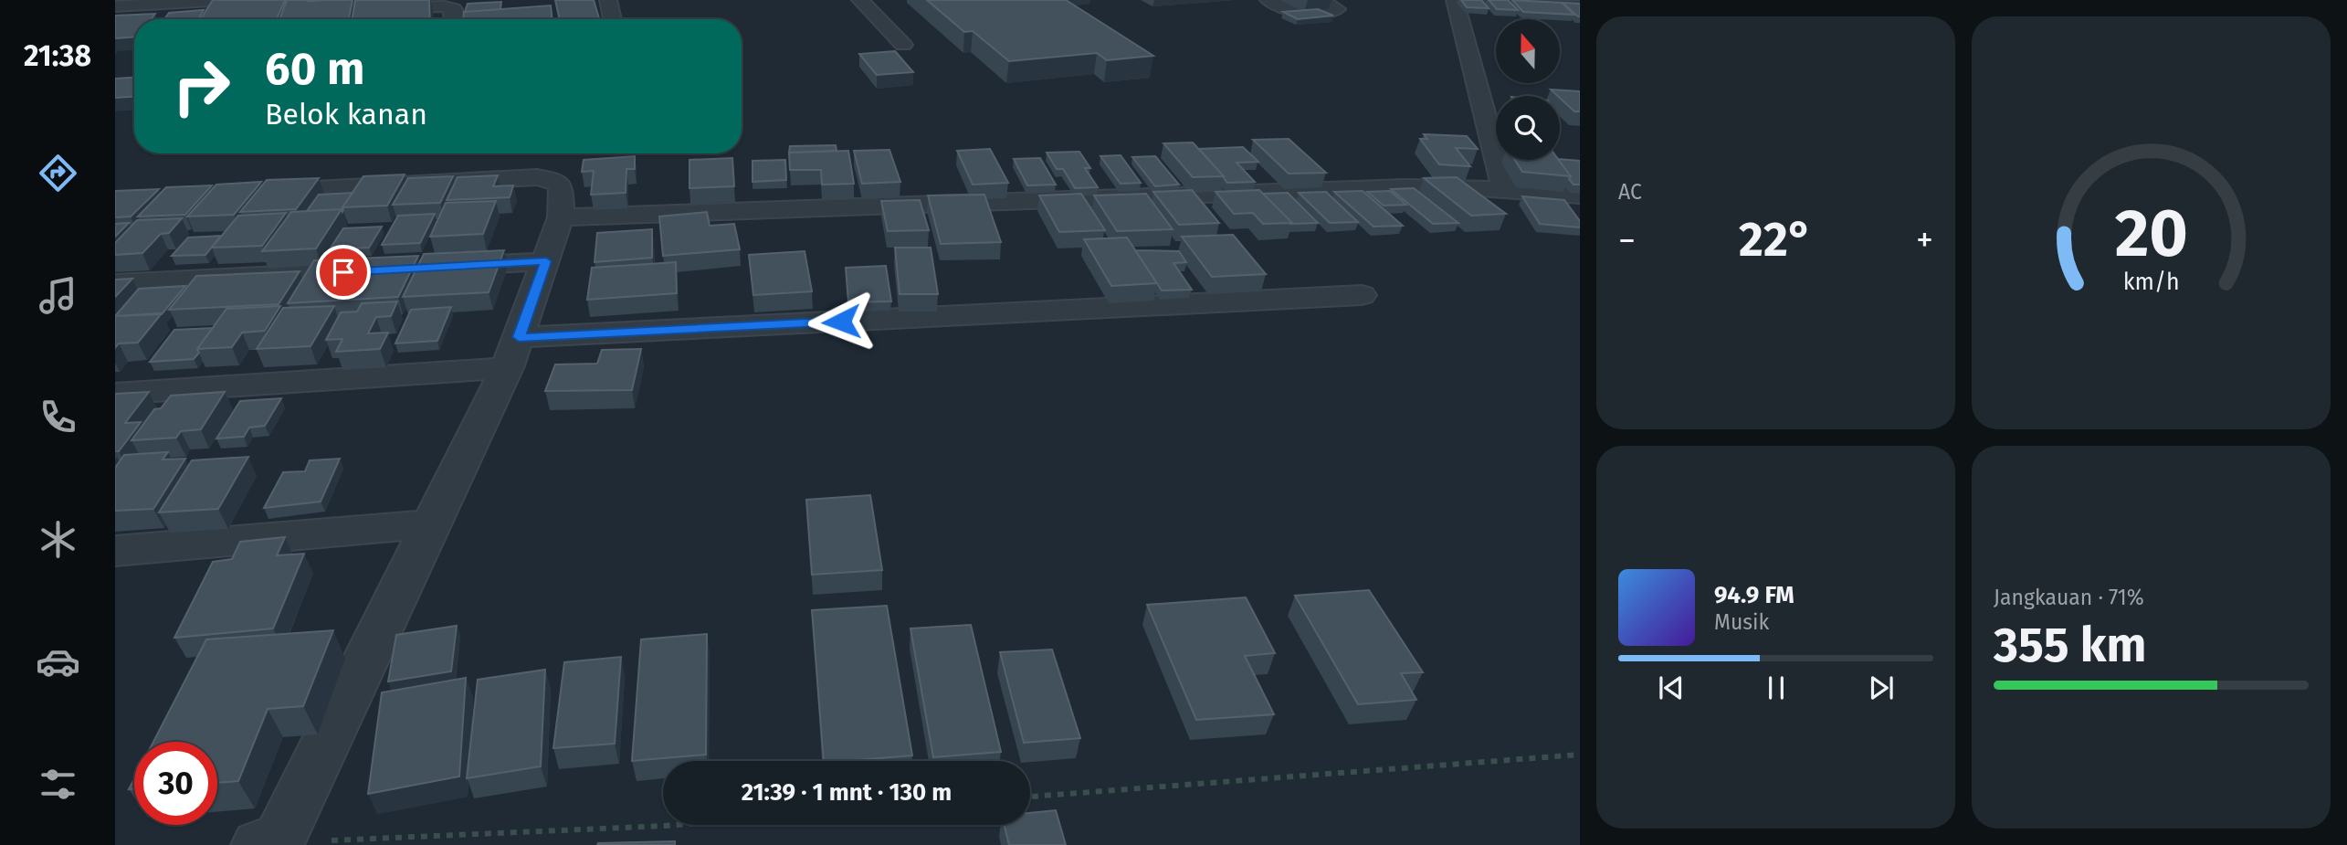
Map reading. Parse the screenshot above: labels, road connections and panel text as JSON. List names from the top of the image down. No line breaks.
{"north":"top","page":{"tabs":"21:38","tile":["AC",["Jangkauan · 71%","355 km"]],"turn":["60 m","Belok kanan"],"heat":["−","22°","+"],"song":["94.9 FM","Musik"],"limit":"30","trip":"21:39 · 1 mnt · 130 m","gauge":["20","km/h"]}}
